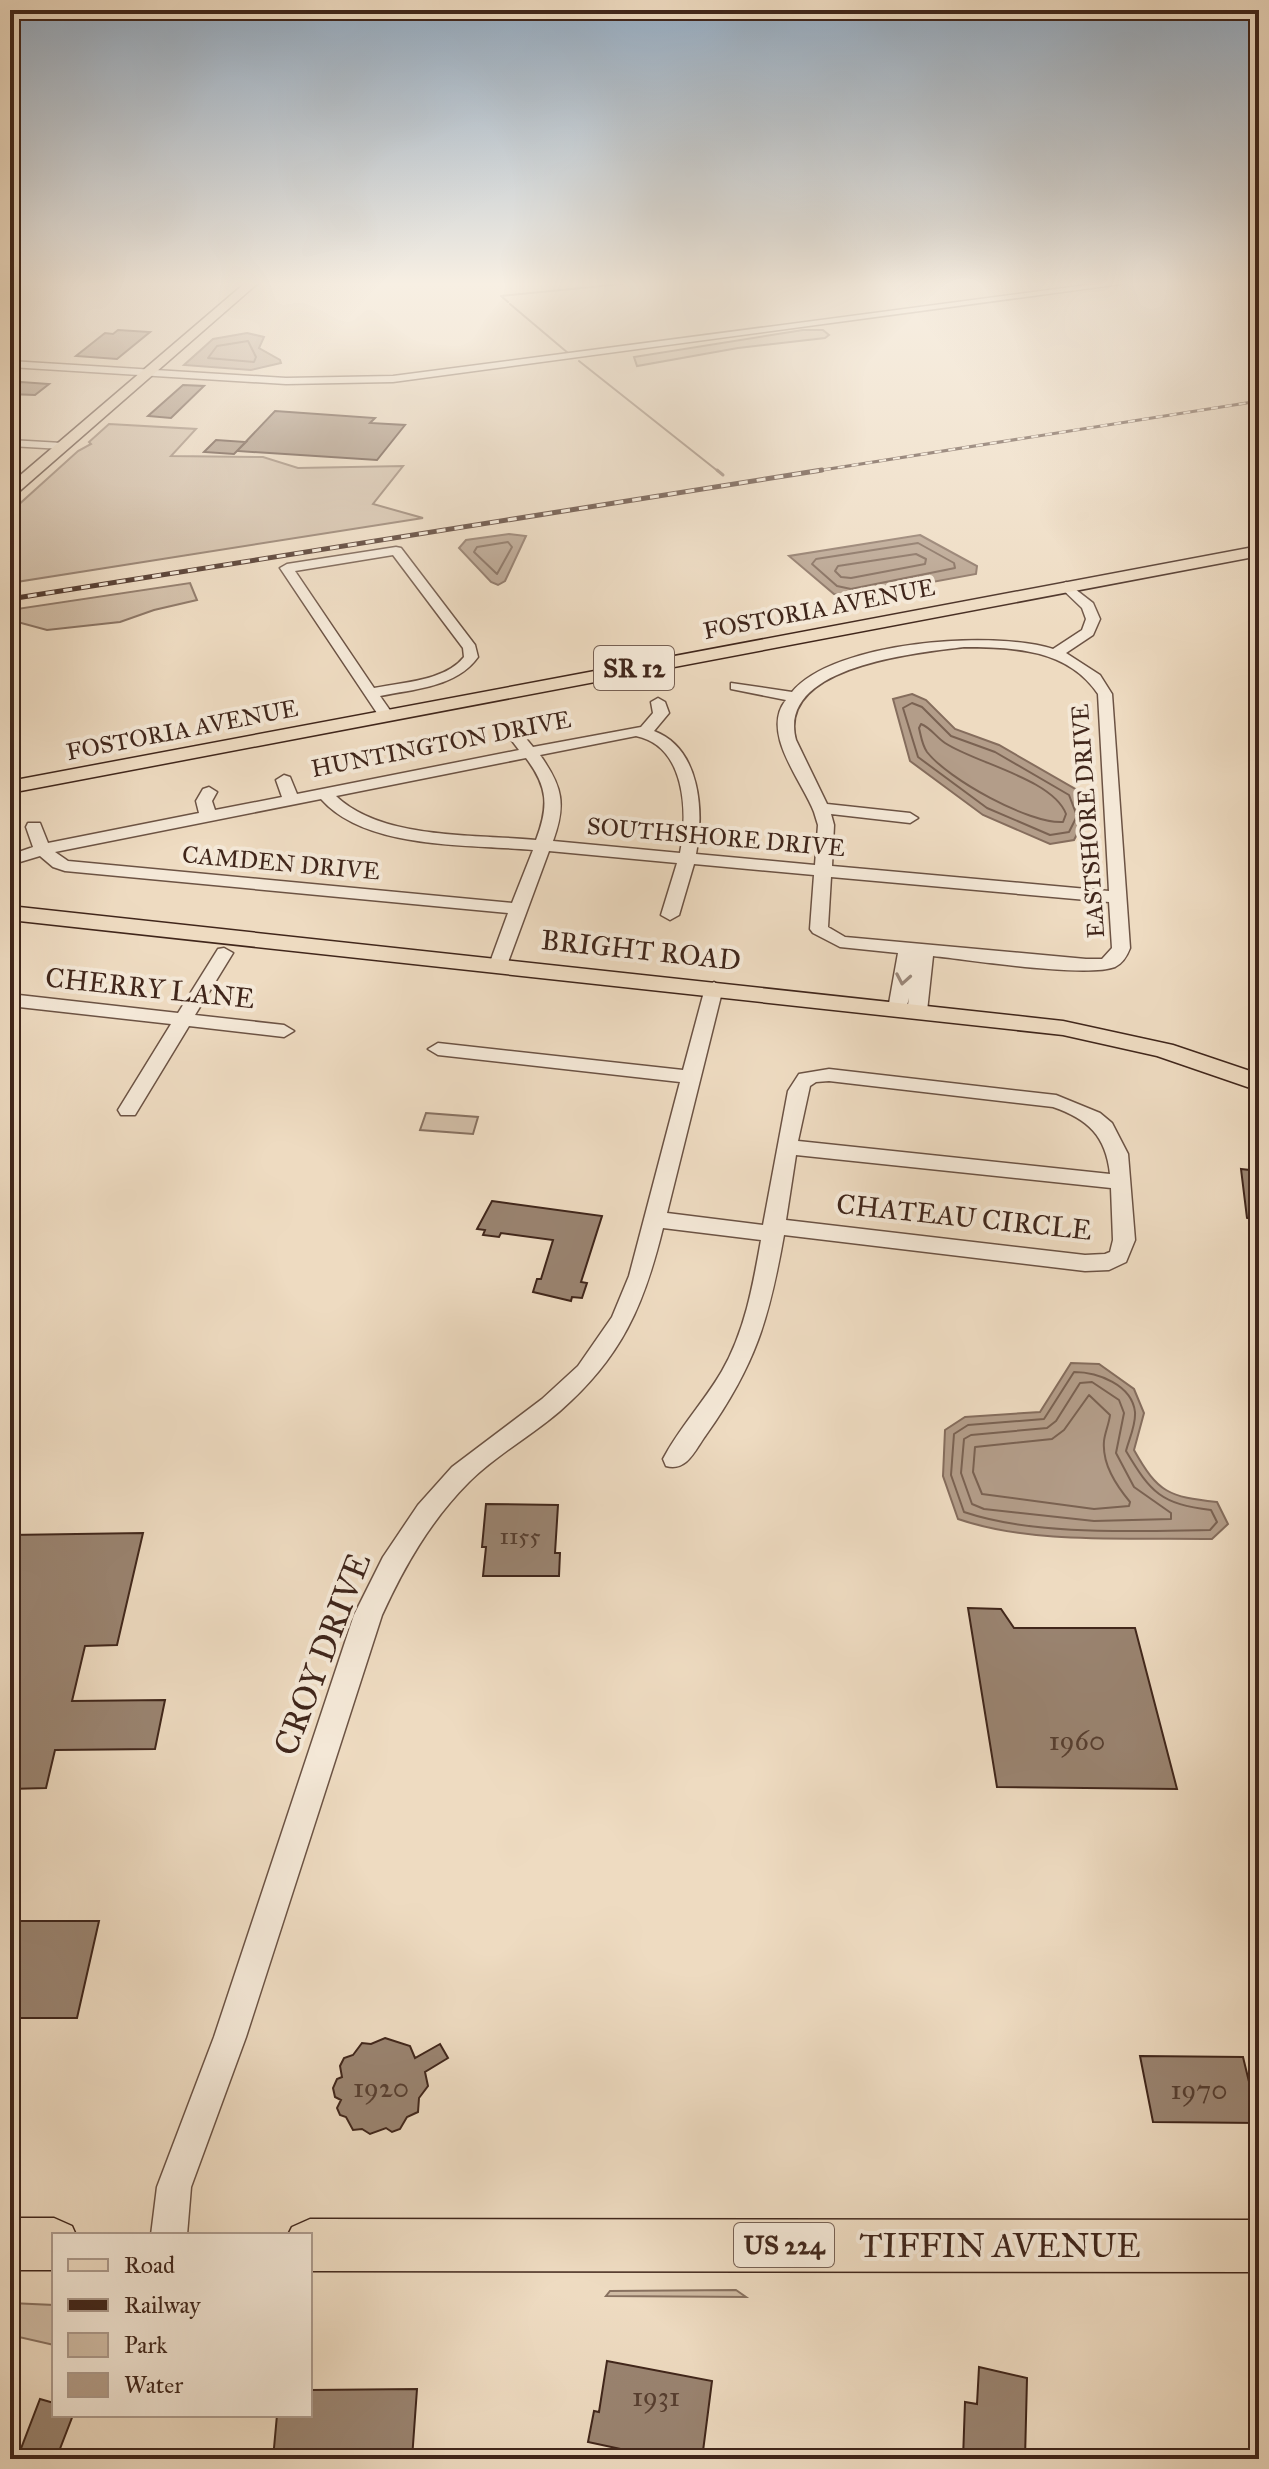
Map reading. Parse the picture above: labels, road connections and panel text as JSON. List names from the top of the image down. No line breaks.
{"streets":{"highway":["US 224","TIFFIN AVENUE"],"main road":["FOSTORIA AVENUE","SR 12","BRIGHT ROAD"],"street":["HUNTINGTON DRIVE","EASTSHORE DRIVE","SOUTHSHORE DRIVE","CAMDEN DRIVE","CHERRY LANE","CHATEAU CIRCLE","CROY DRIVE"]},"crossings":[["HUNTINGTON DRIVE","SOUTHSHORE DRIVE"],["HUNTINGTON DRIVE","CAMDEN DRIVE"],["EASTSHORE DRIVE","SOUTHSHORE DRIVE"],["BRIGHT ROAD","CROY DRIVE"]],"house_numbers":["1155","1960","1920","1970","1931"],"legend":["Road","Railway","Park","Water"]}
